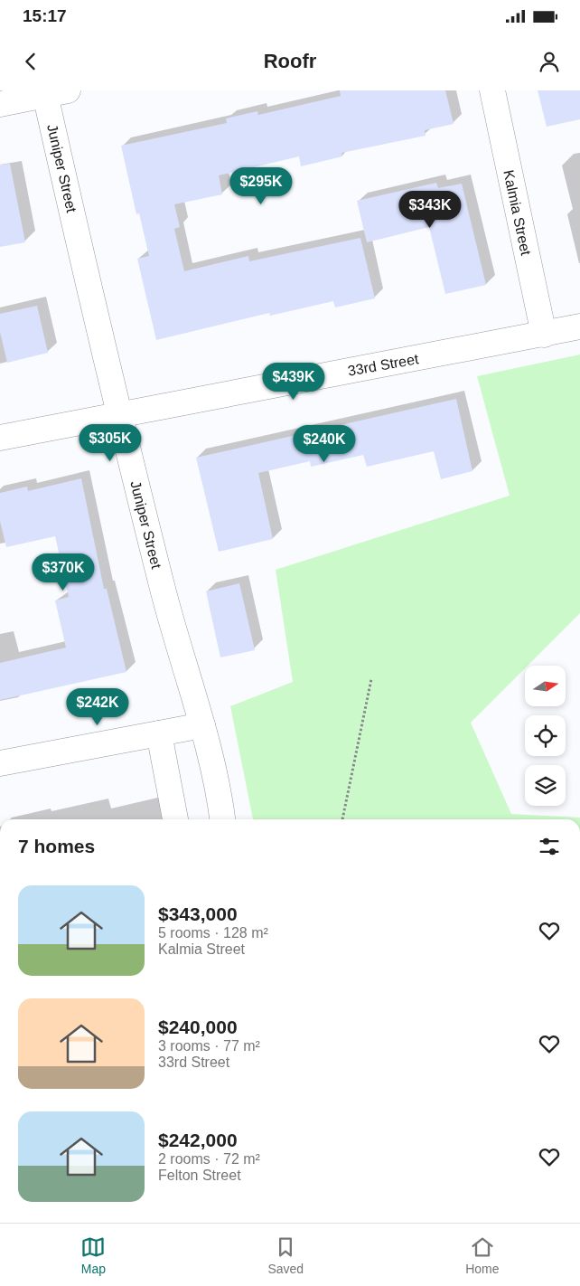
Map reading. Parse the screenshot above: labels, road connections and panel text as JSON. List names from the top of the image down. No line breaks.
{"streets":{"street":["Juniper Street","Kalmia Street","33rd Street"]},"crossings":[["Juniper Street","33rd Street"],["Kalmia Street","33rd Street"]],"north":"right","page":{"status":"15:17","header":"Roofr","price":["$295K","$343K","$439K","$305K","$240K","$370K","$242K"],"heading":"7 homes","list":[{"name":"$343,000","note":"5 rooms · 128 m² · Kalmia Street"},{"name":"$240,000","note":"3 rooms · 77 m² · 33rd Street"},{"name":"$242,000","note":"2 rooms · 72 m² · Felton Street"}],"tabs":["Map","Saved","Home"]}}
